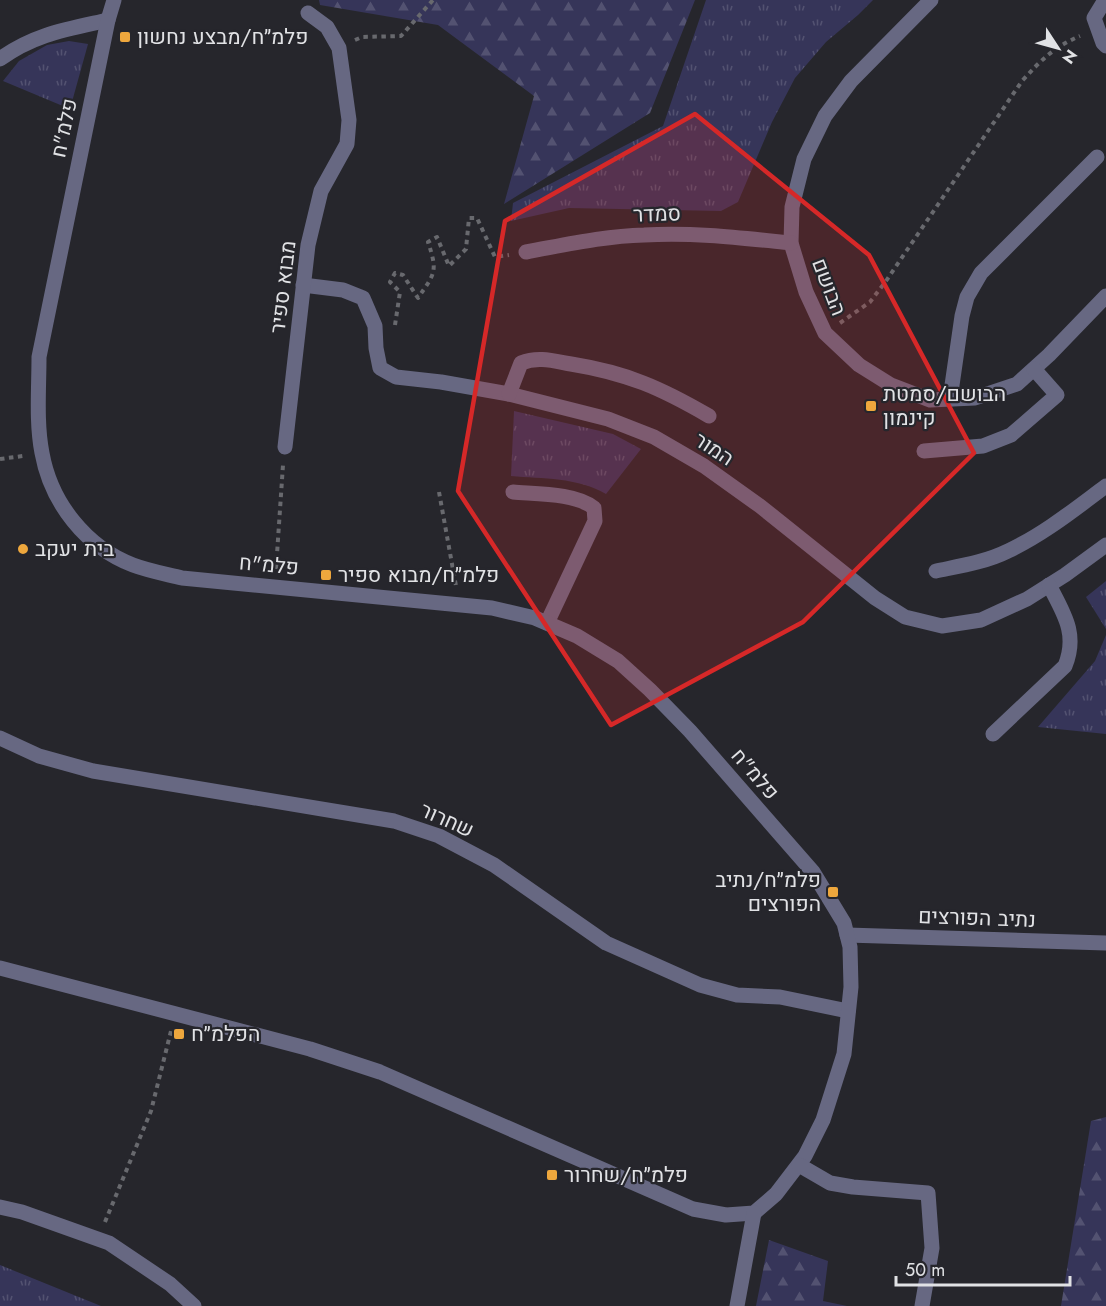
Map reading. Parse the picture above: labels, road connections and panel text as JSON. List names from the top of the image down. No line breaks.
{"streets":{"street":["פלמ\"ח","סמדר","מבוא ספיר","הבושם","המור","שחרור","נתיב הפורצים"]},"crossings":[["פלמ\"ח","שחרור"],["פלמ\"ח","נתיב הפורצים"],["סמדר","הבושם"],["מבוא ספיר","המור"]],"places":{"transit":["פלמ״ח/מבצע נחשון","הבושם/סמטת קינמון","פלמ״ח/מבוא ספיר","פלמ״ח/נתיב הפורצים","הפלמ״ח","פלמ״ח/שחרור"],"other":["בית יעקב"]},"scale_bar":"50 m","north":"bottom right"}
